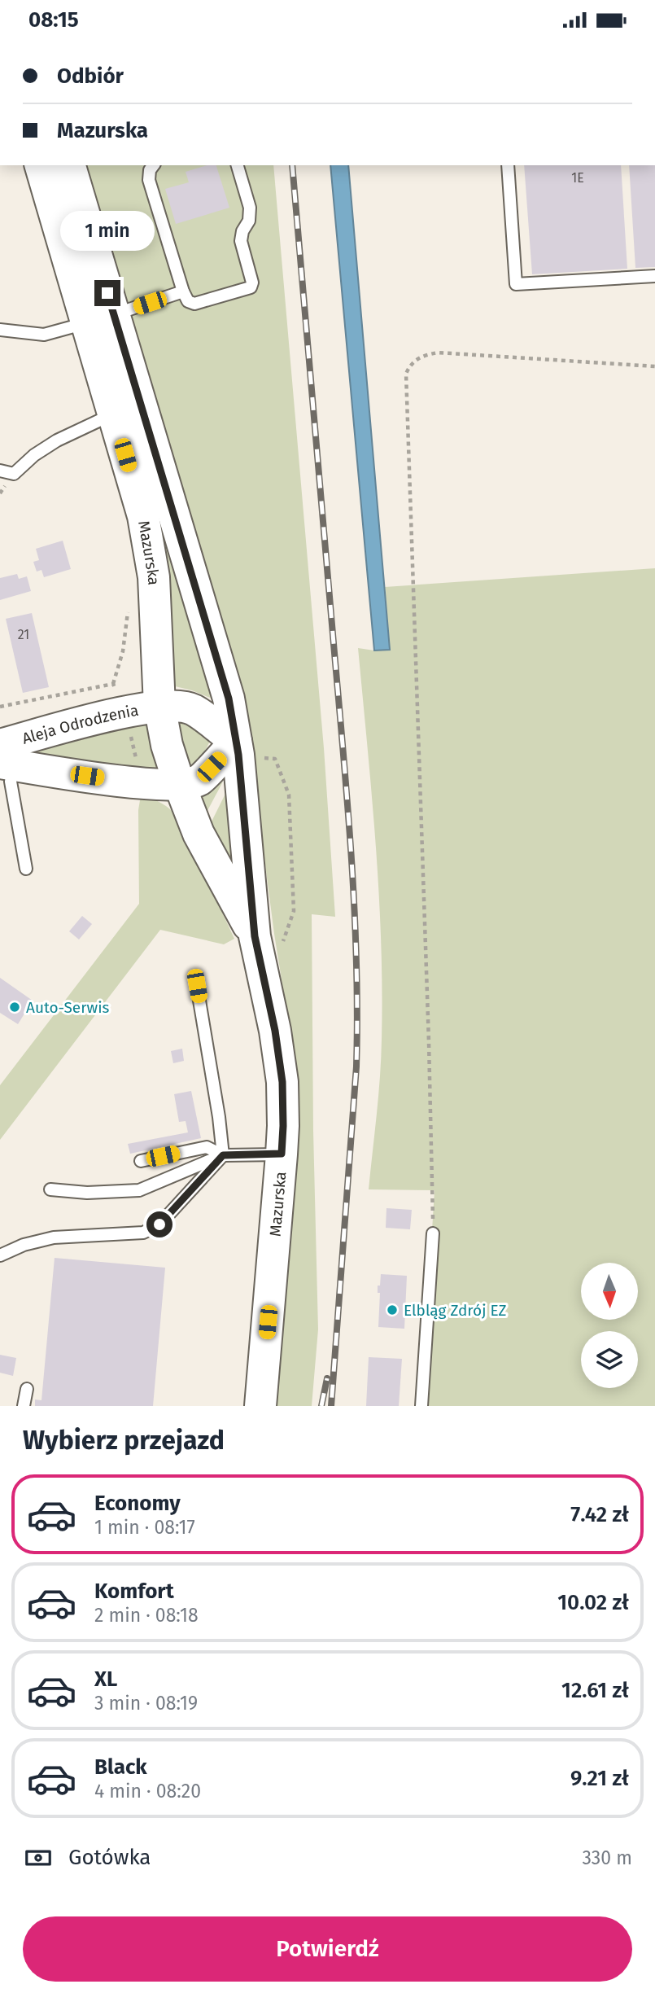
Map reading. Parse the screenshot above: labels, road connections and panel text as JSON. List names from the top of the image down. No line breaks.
{"streets":{"main road":["Mazurska","Aleja Odrodzenia"]},"crossings":[["Mazurska","Aleja Odrodzenia"]],"places":["Auto-Serwis","Elbląg Zdrój EZ"],"house_numbers":["1E","21"],"north":"bottom","page":{"status":"08:15","banner":["Odbiór","Mazurska"],"bubble":"1 min","heading":"Wybierz przejazd","list":[{"name":"Economy","note":"1 min · 08:17","value":"7.42 zł"},{"name":"Komfort","note":"2 min · 08:18","value":"10.02 zł"},{"name":"XL","note":"3 min · 08:19","value":"12.61 zł"},{"name":"Black","note":"4 min · 08:20","value":"9.21 zł"}],"pay":["Gotówka","330 m"],"buttons":"Potwierdź"}}
